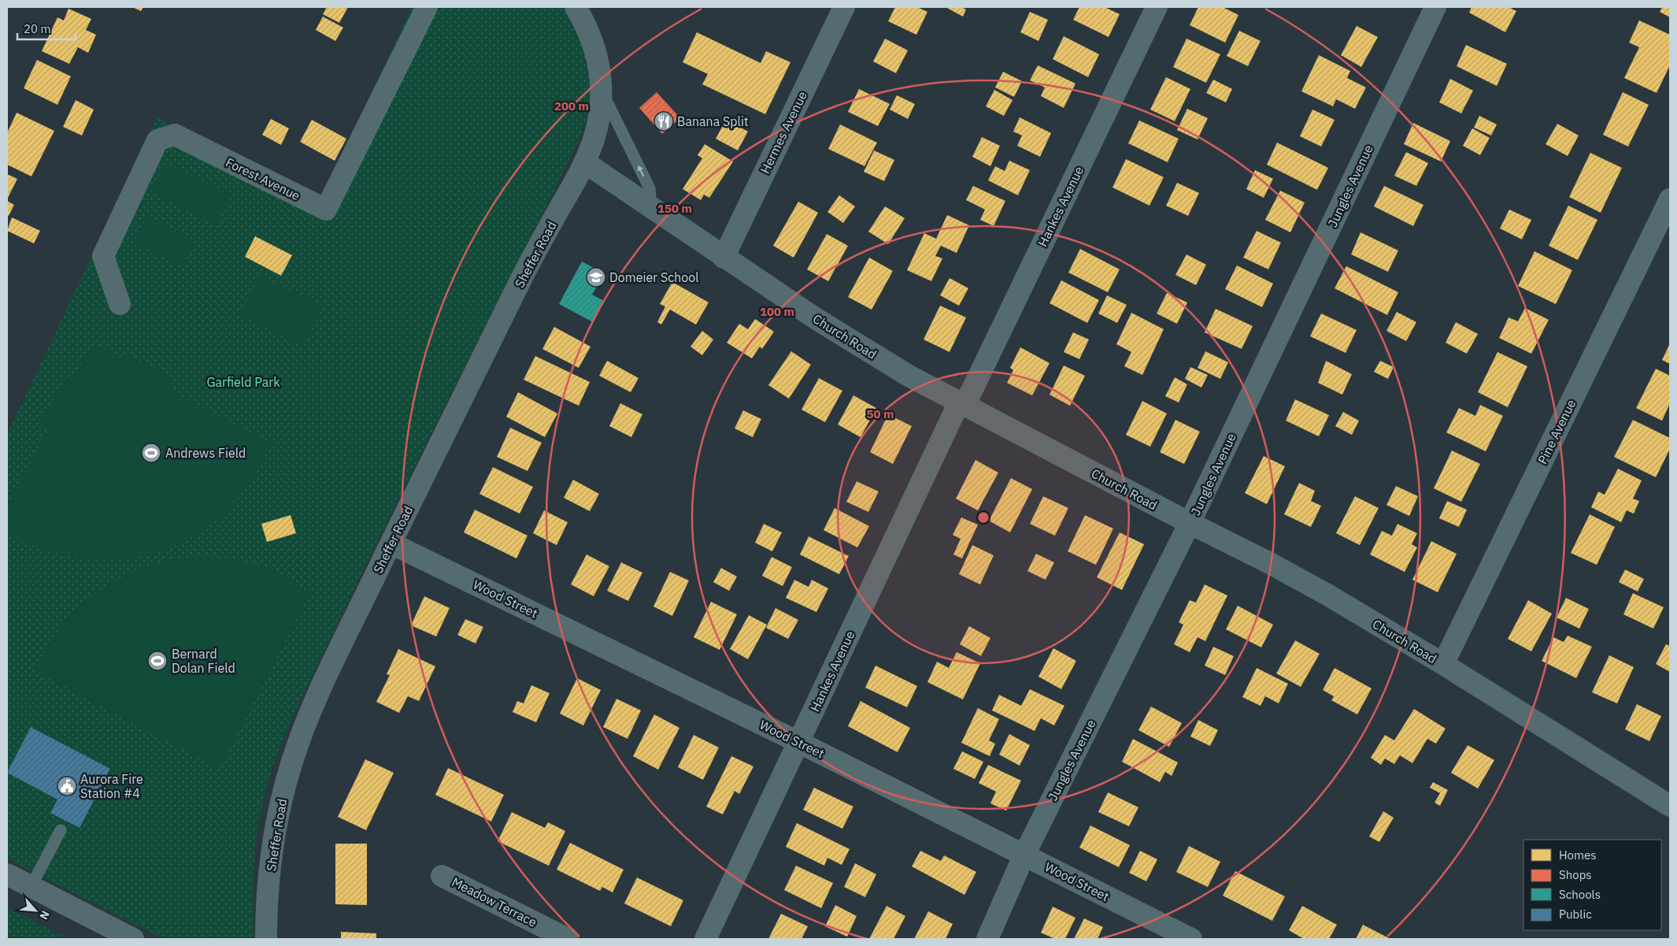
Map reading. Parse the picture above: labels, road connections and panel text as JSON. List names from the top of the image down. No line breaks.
{"streets":{"street":["Hermes Avenue","Forest Avenue","Jungles Avenue","Hankes Avenue","Sheffer Road","Church Road","Pine Avenue","Wood Street","Meadow Terrace"]},"crossings":[["Hermes Avenue","Church Road"],["Jungles Avenue","Church Road"],["Jungles Avenue","Wood Street"],["Hankes Avenue","Church Road"],["Hankes Avenue","Wood Street"],["Sheffer Road","Church Road"],["Sheffer Road","Wood Street"],["Church Road","Pine Avenue"]],"parks":["Garfield Park"],"places":{"restaurant":["Banana Split"],"school or university":["Domeier School"],"sports":["Andrews Field","Bernard Dolan Field"],"public building":["Aurora Fire Station #4"]},"legend":["Homes","Shops","Schools","Public"],"scale_bar":"20 m","north":"bottom right","rings":["200 m","150 m","100 m","50 m"]}
